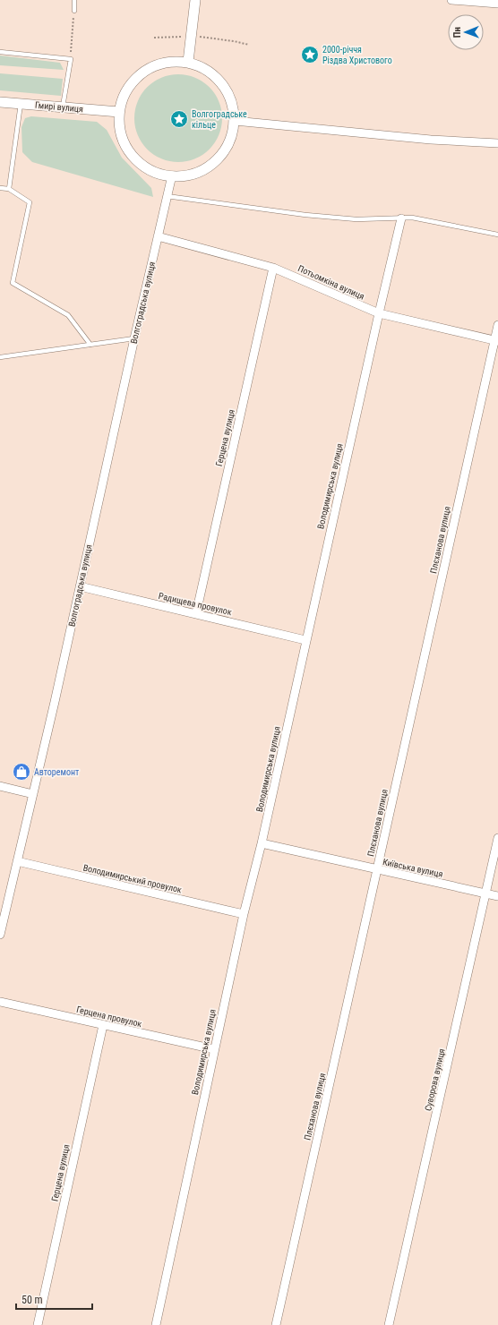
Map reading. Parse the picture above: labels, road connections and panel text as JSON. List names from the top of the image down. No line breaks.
{"streets":{"street":["Гмирі вулиця","Потьомкіна вулиця","Волгоградська вулиця","Герцена вулиця","Володимирська вулиця","Плєханова вулиця","Радищева провулок","Київська вулиця","Володимирський провулок","Герцена провулок","Суворова вулиця"]},"crossings":[["Гмирі вулиця","Волгоградська вулиця"],["Потьомкіна вулиця","Волгоградська вулиця"],["Потьомкіна вулиця","Герцена вулиця"],["Потьомкіна вулиця","Володимирська вулиця"],["Потьомкіна вулиця","Плєханова вулиця"],["Волгоградська вулиця","Радищева провулок"],["Волгоградська вулиця","Володимирський провулок"],["Герцена вулиця","Радищева провулок"],["Герцена вулиця","Герцена провулок"],["Володимирська вулиця","Радищева провулок"],["Володимирська вулиця","Київська вулиця"],["Володимирська вулиця","Володимирський провулок"],["Володимирська вулиця","Герцена провулок"],["Плєханова вулиця","Київська вулиця"],["Київська вулиця","Суворова вулиця"]],"places":{"place":["2000-річчя Різдва Христового","Волгоградське кільце"],"shop":["Авторемонт"]},"scale_bar":"50 m","north":"left"}
